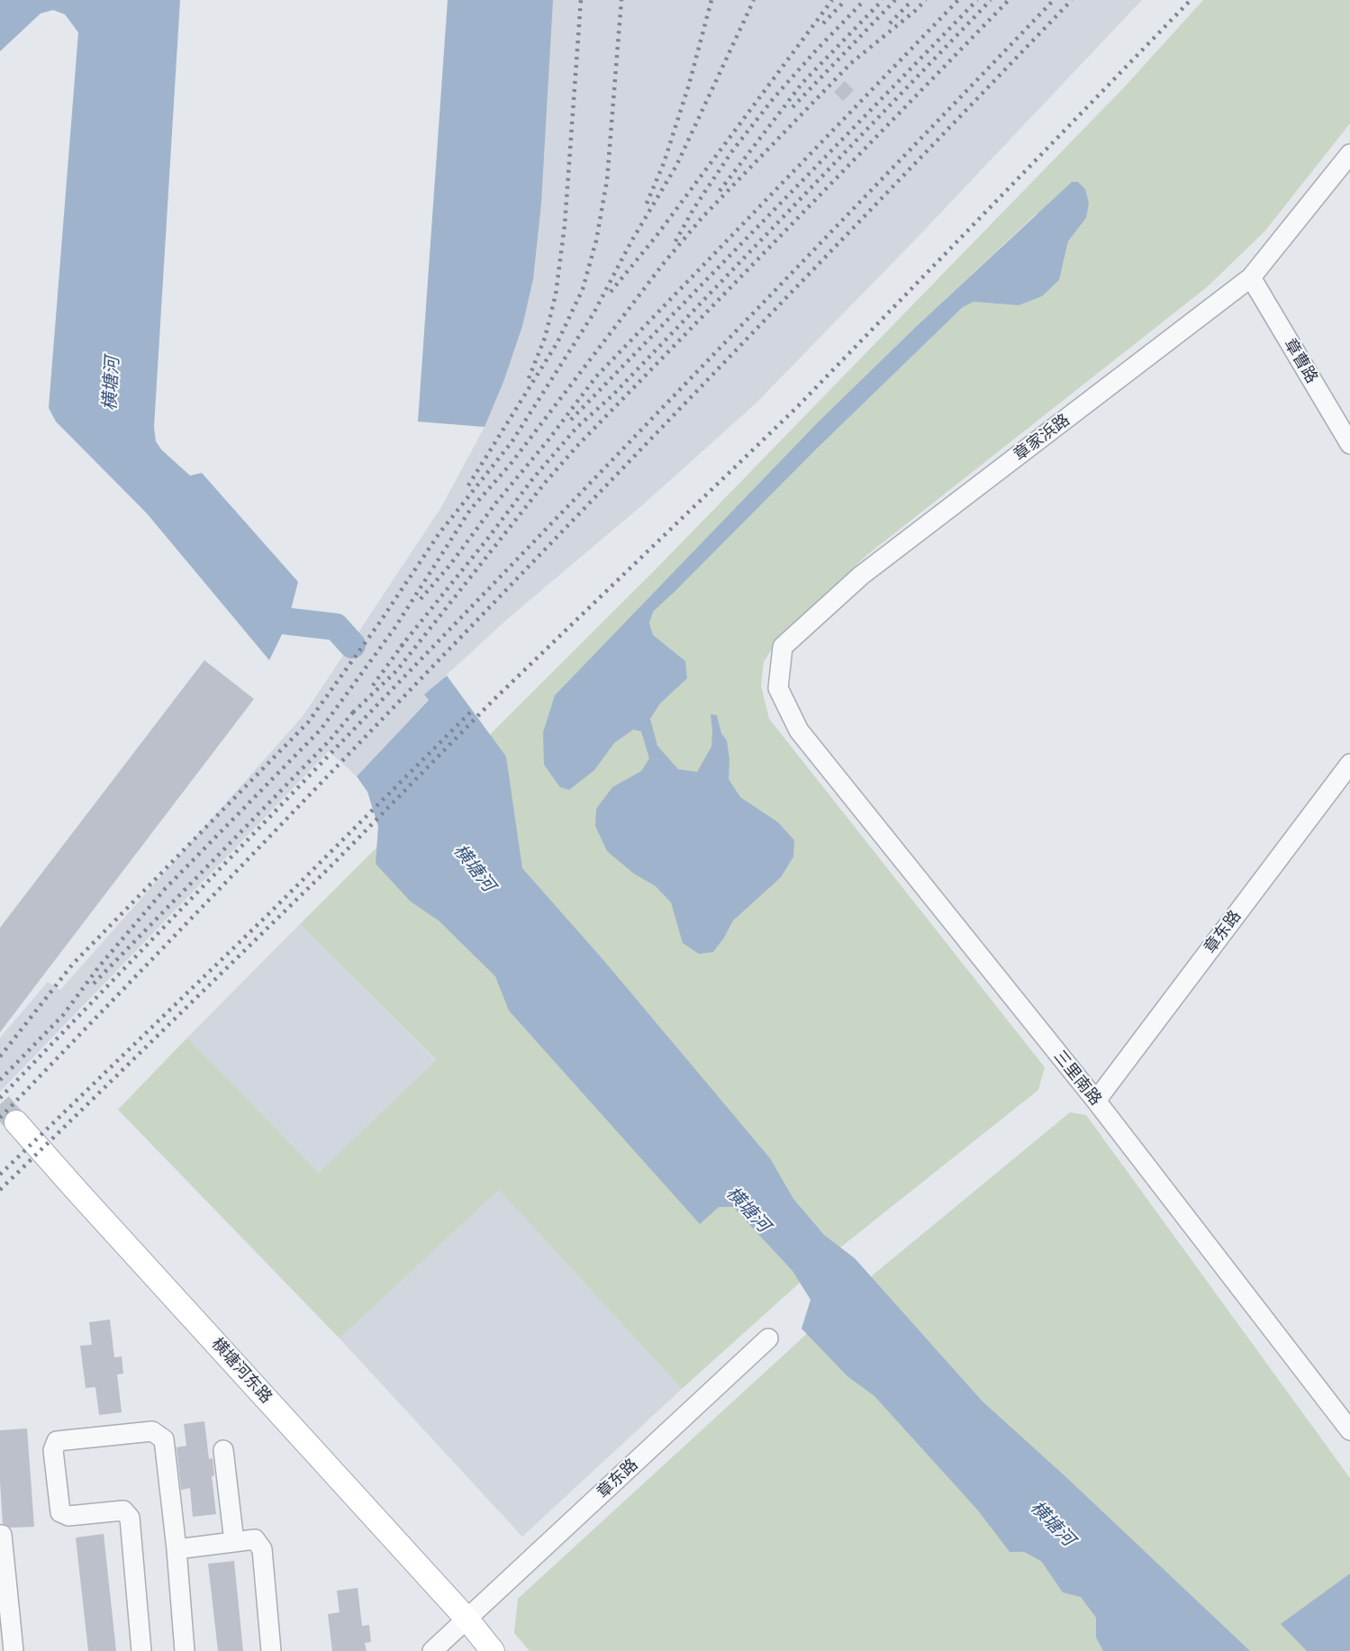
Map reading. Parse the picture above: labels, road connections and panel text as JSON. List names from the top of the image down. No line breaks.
{"streets":{"main road":["横塘河东路"],"street":["章曹路","章家浜路","章东路","三里南路"]},"crossings":[["章曹路","章家浜路"],["章家浜路","三里南路"],["章东路","三里南路"],["章东路","横塘河东路"]],"water":["横塘河"]}
